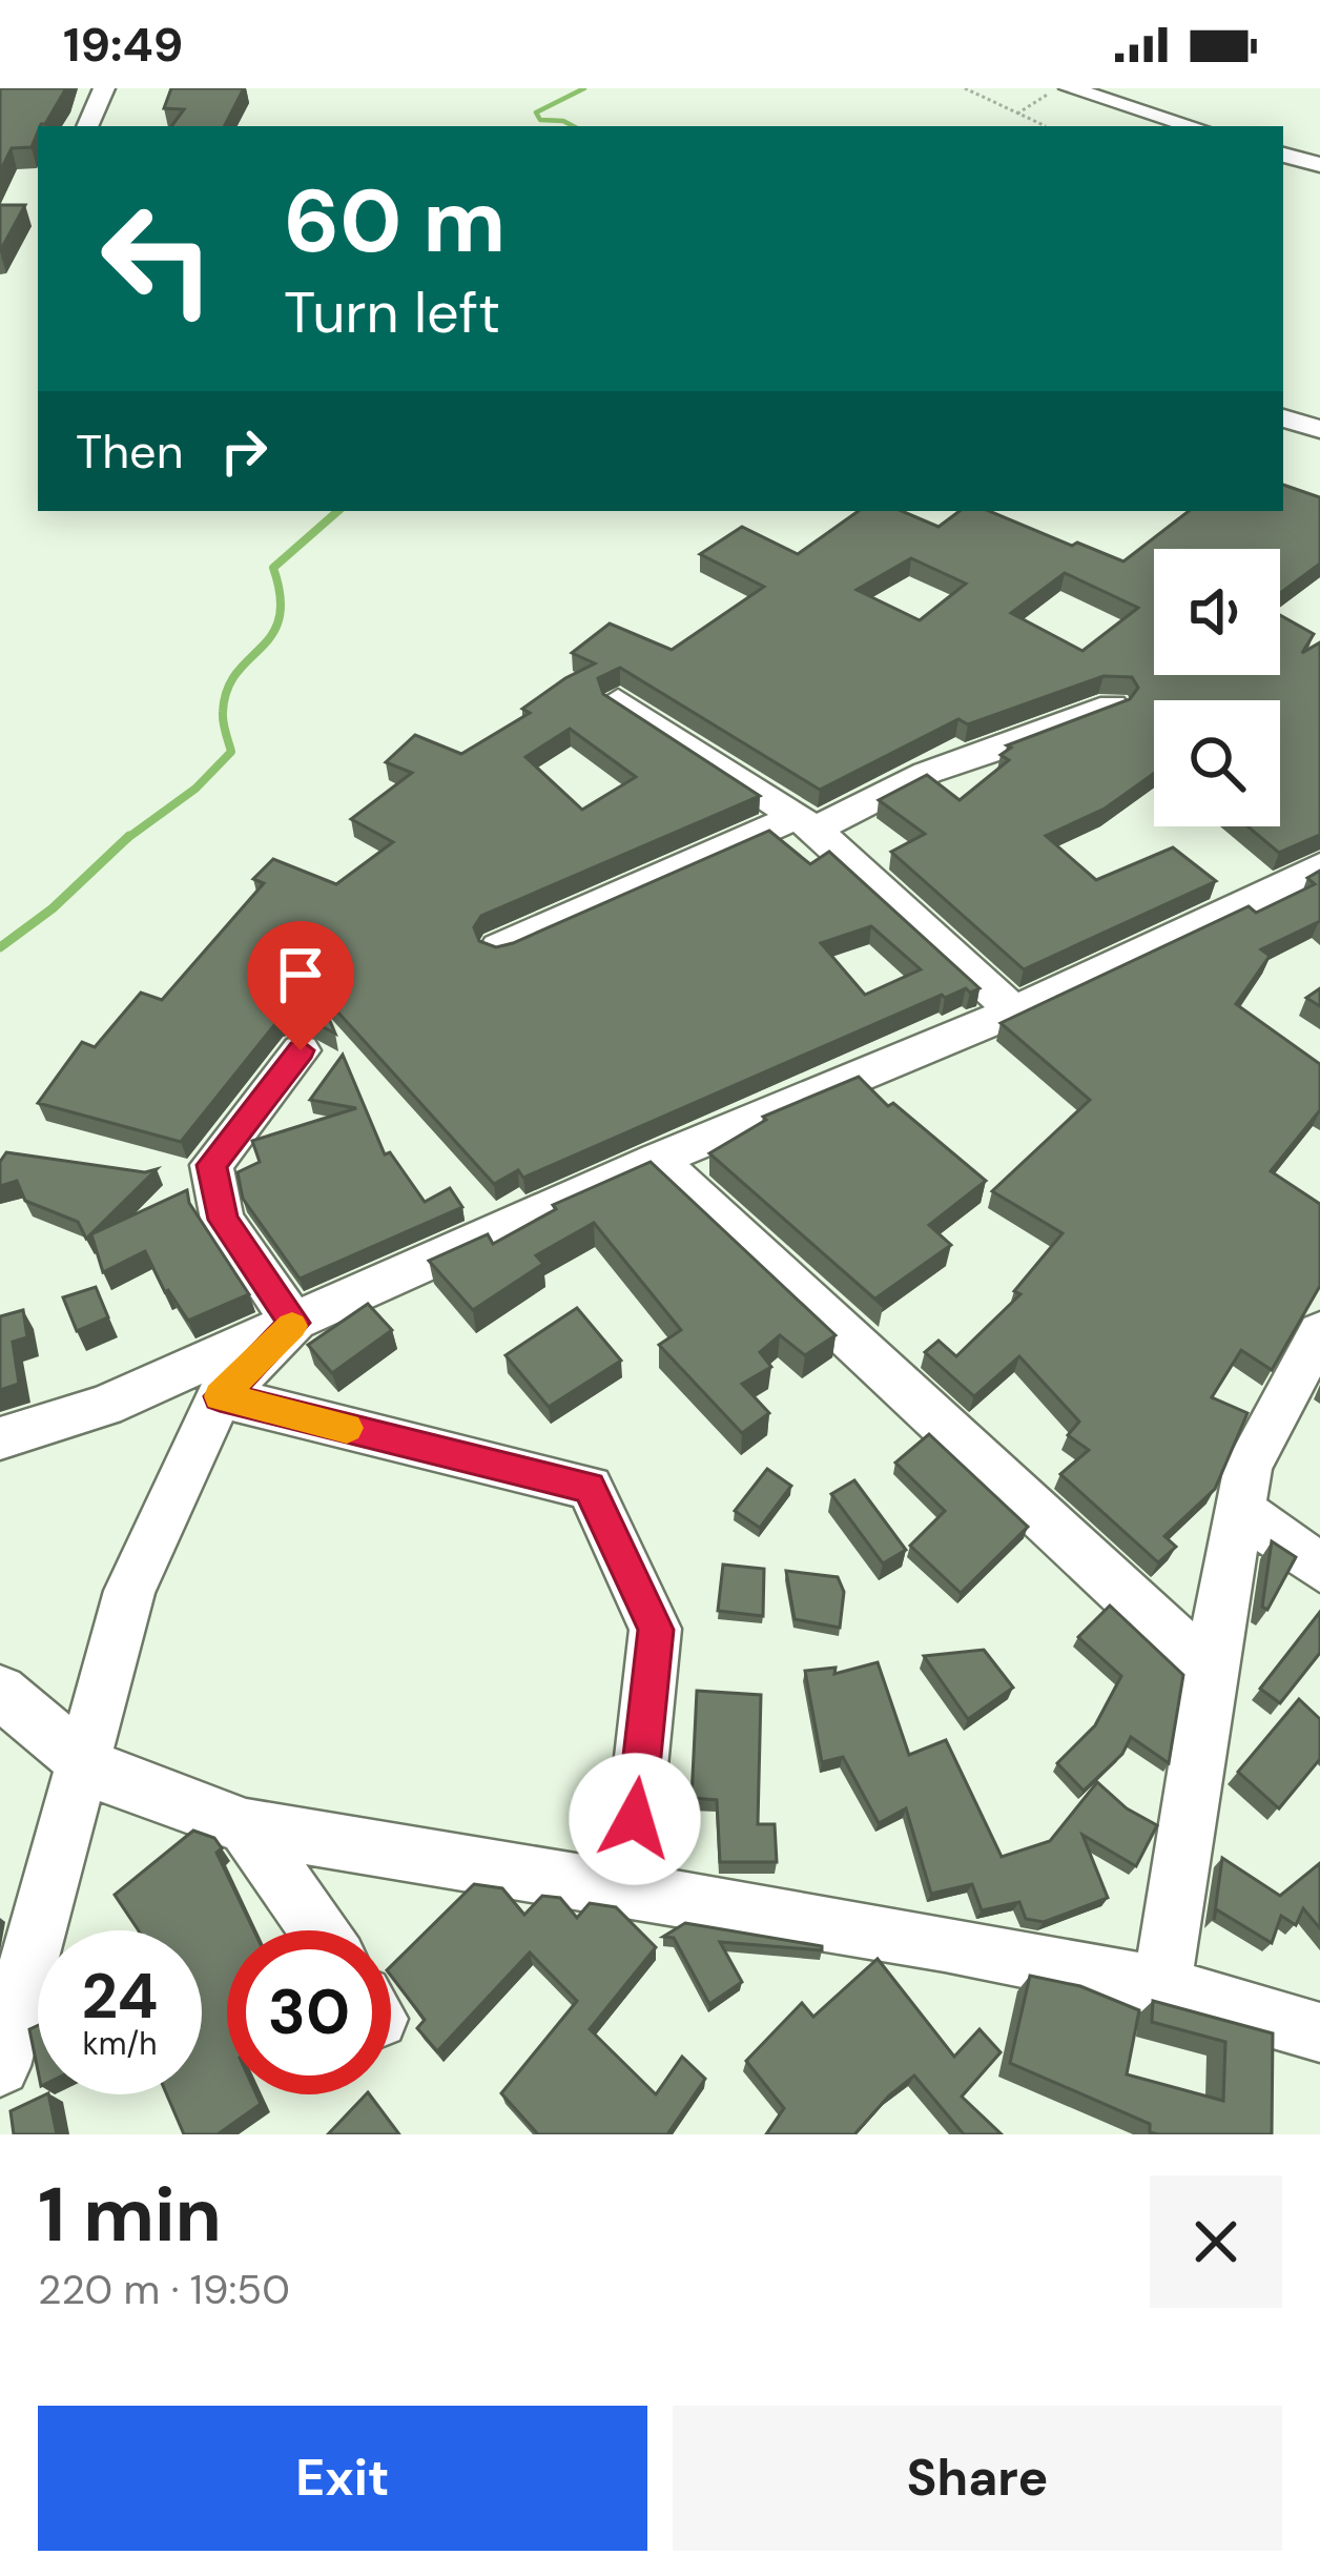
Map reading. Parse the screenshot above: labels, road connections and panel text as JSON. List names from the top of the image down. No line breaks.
{"page":{"status":"19:49","turn":["60 m","Turn left"],"then":"Then","speed":"24 km/h","limit":"30","heading":["1 min","220 m · 19:50"],"buttons":["Exit","Share"]}}
